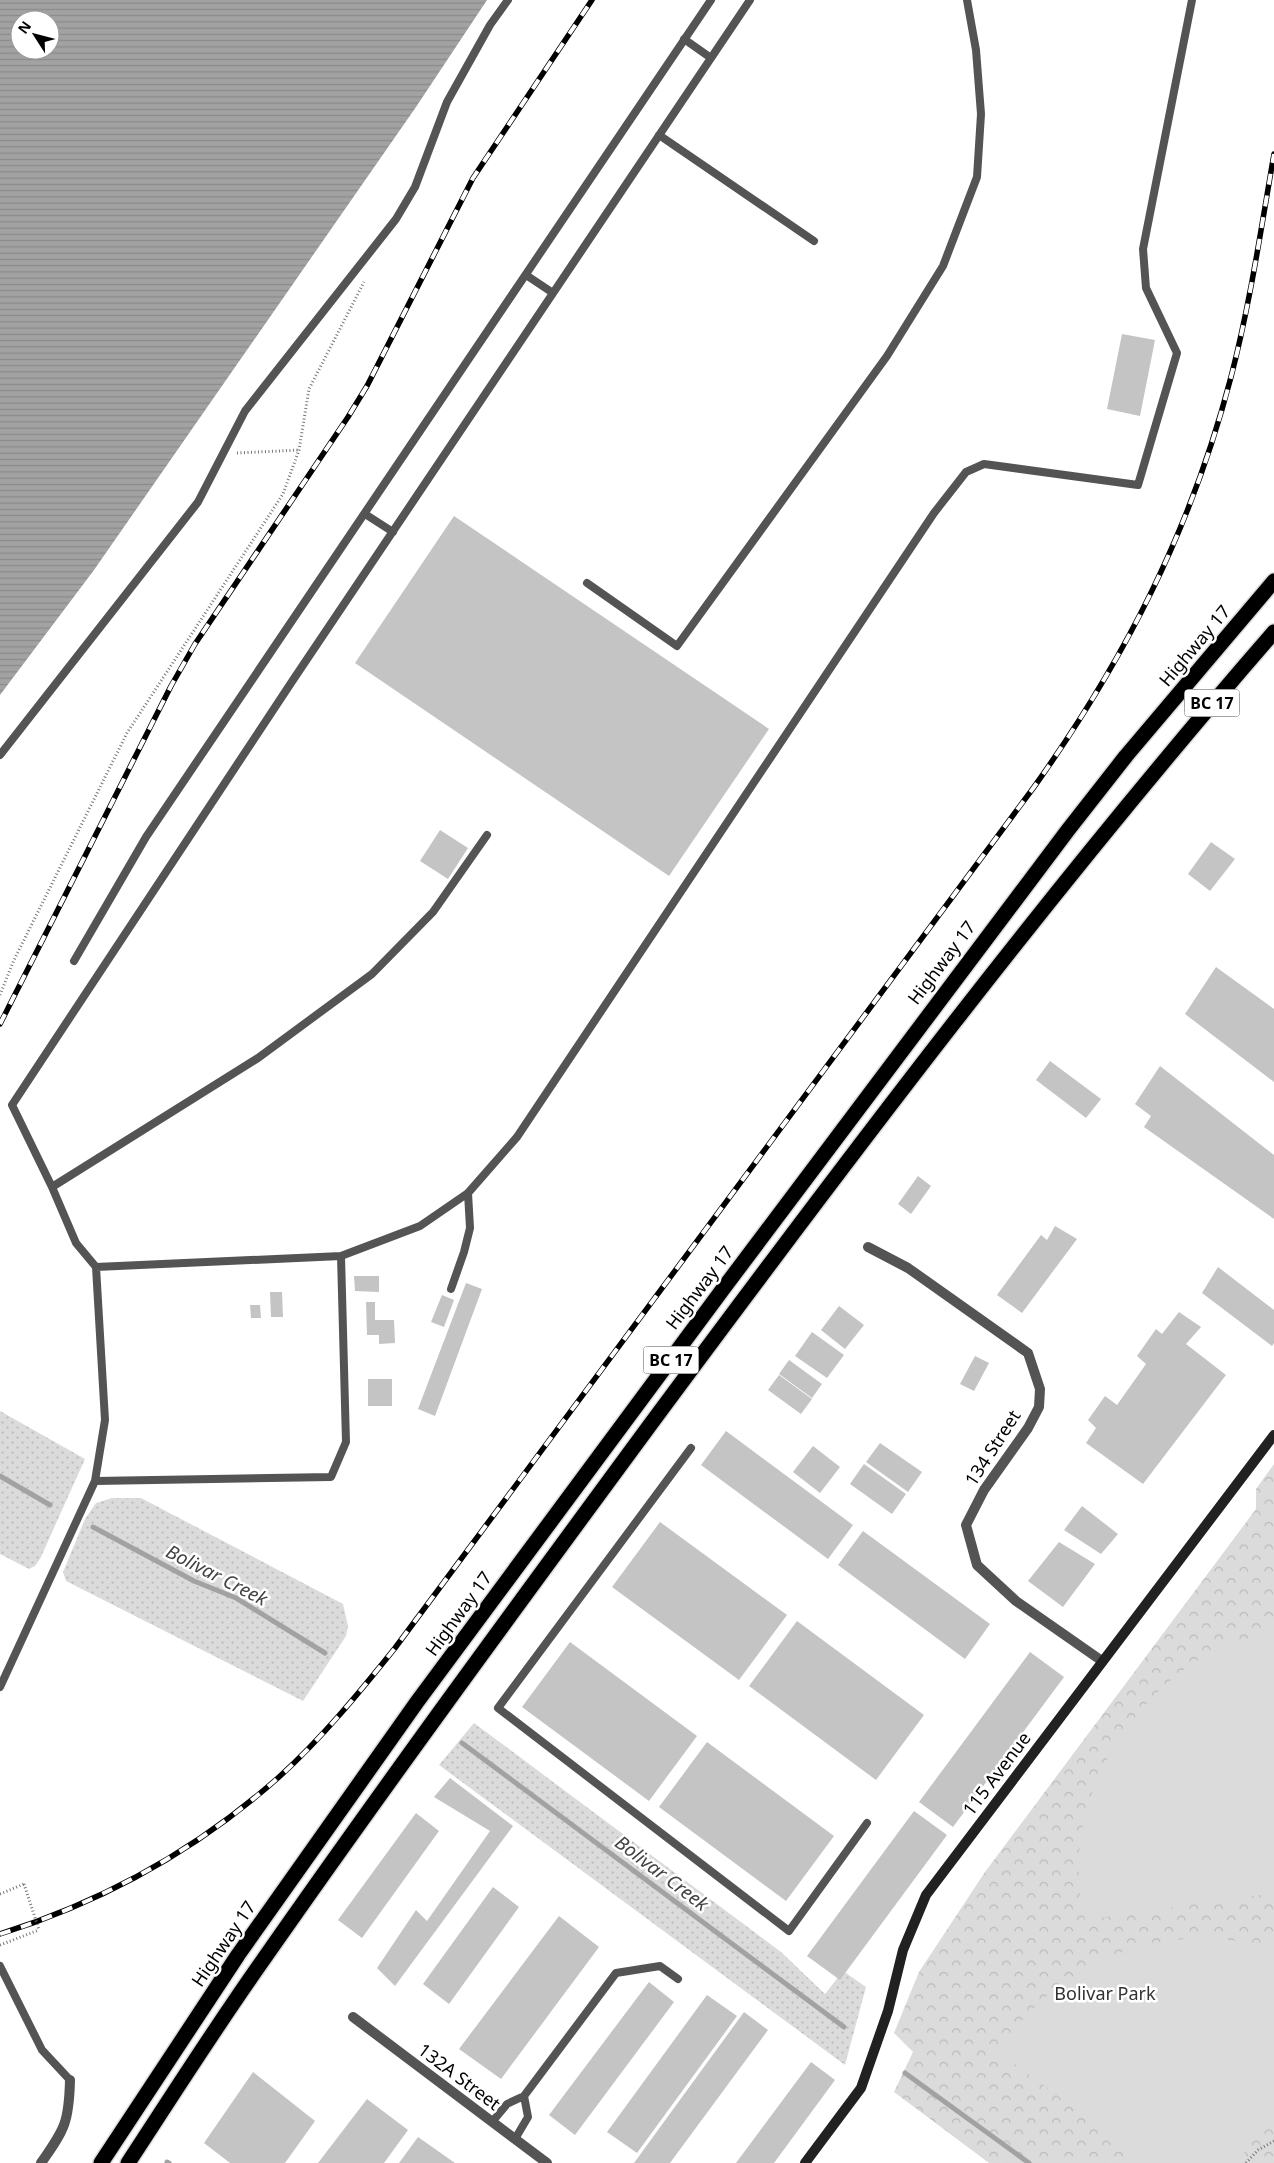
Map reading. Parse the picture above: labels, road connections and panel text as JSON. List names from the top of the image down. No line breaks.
{"streets":{"highway":["Highway 17","BC 17"],"street":["134 Street","115 Avenue","132A Street"]},"crossings":[["134 Street","115 Avenue"]],"water":["Bolivar Creek"],"parks":["Bolivar Park"],"north":"top left"}
